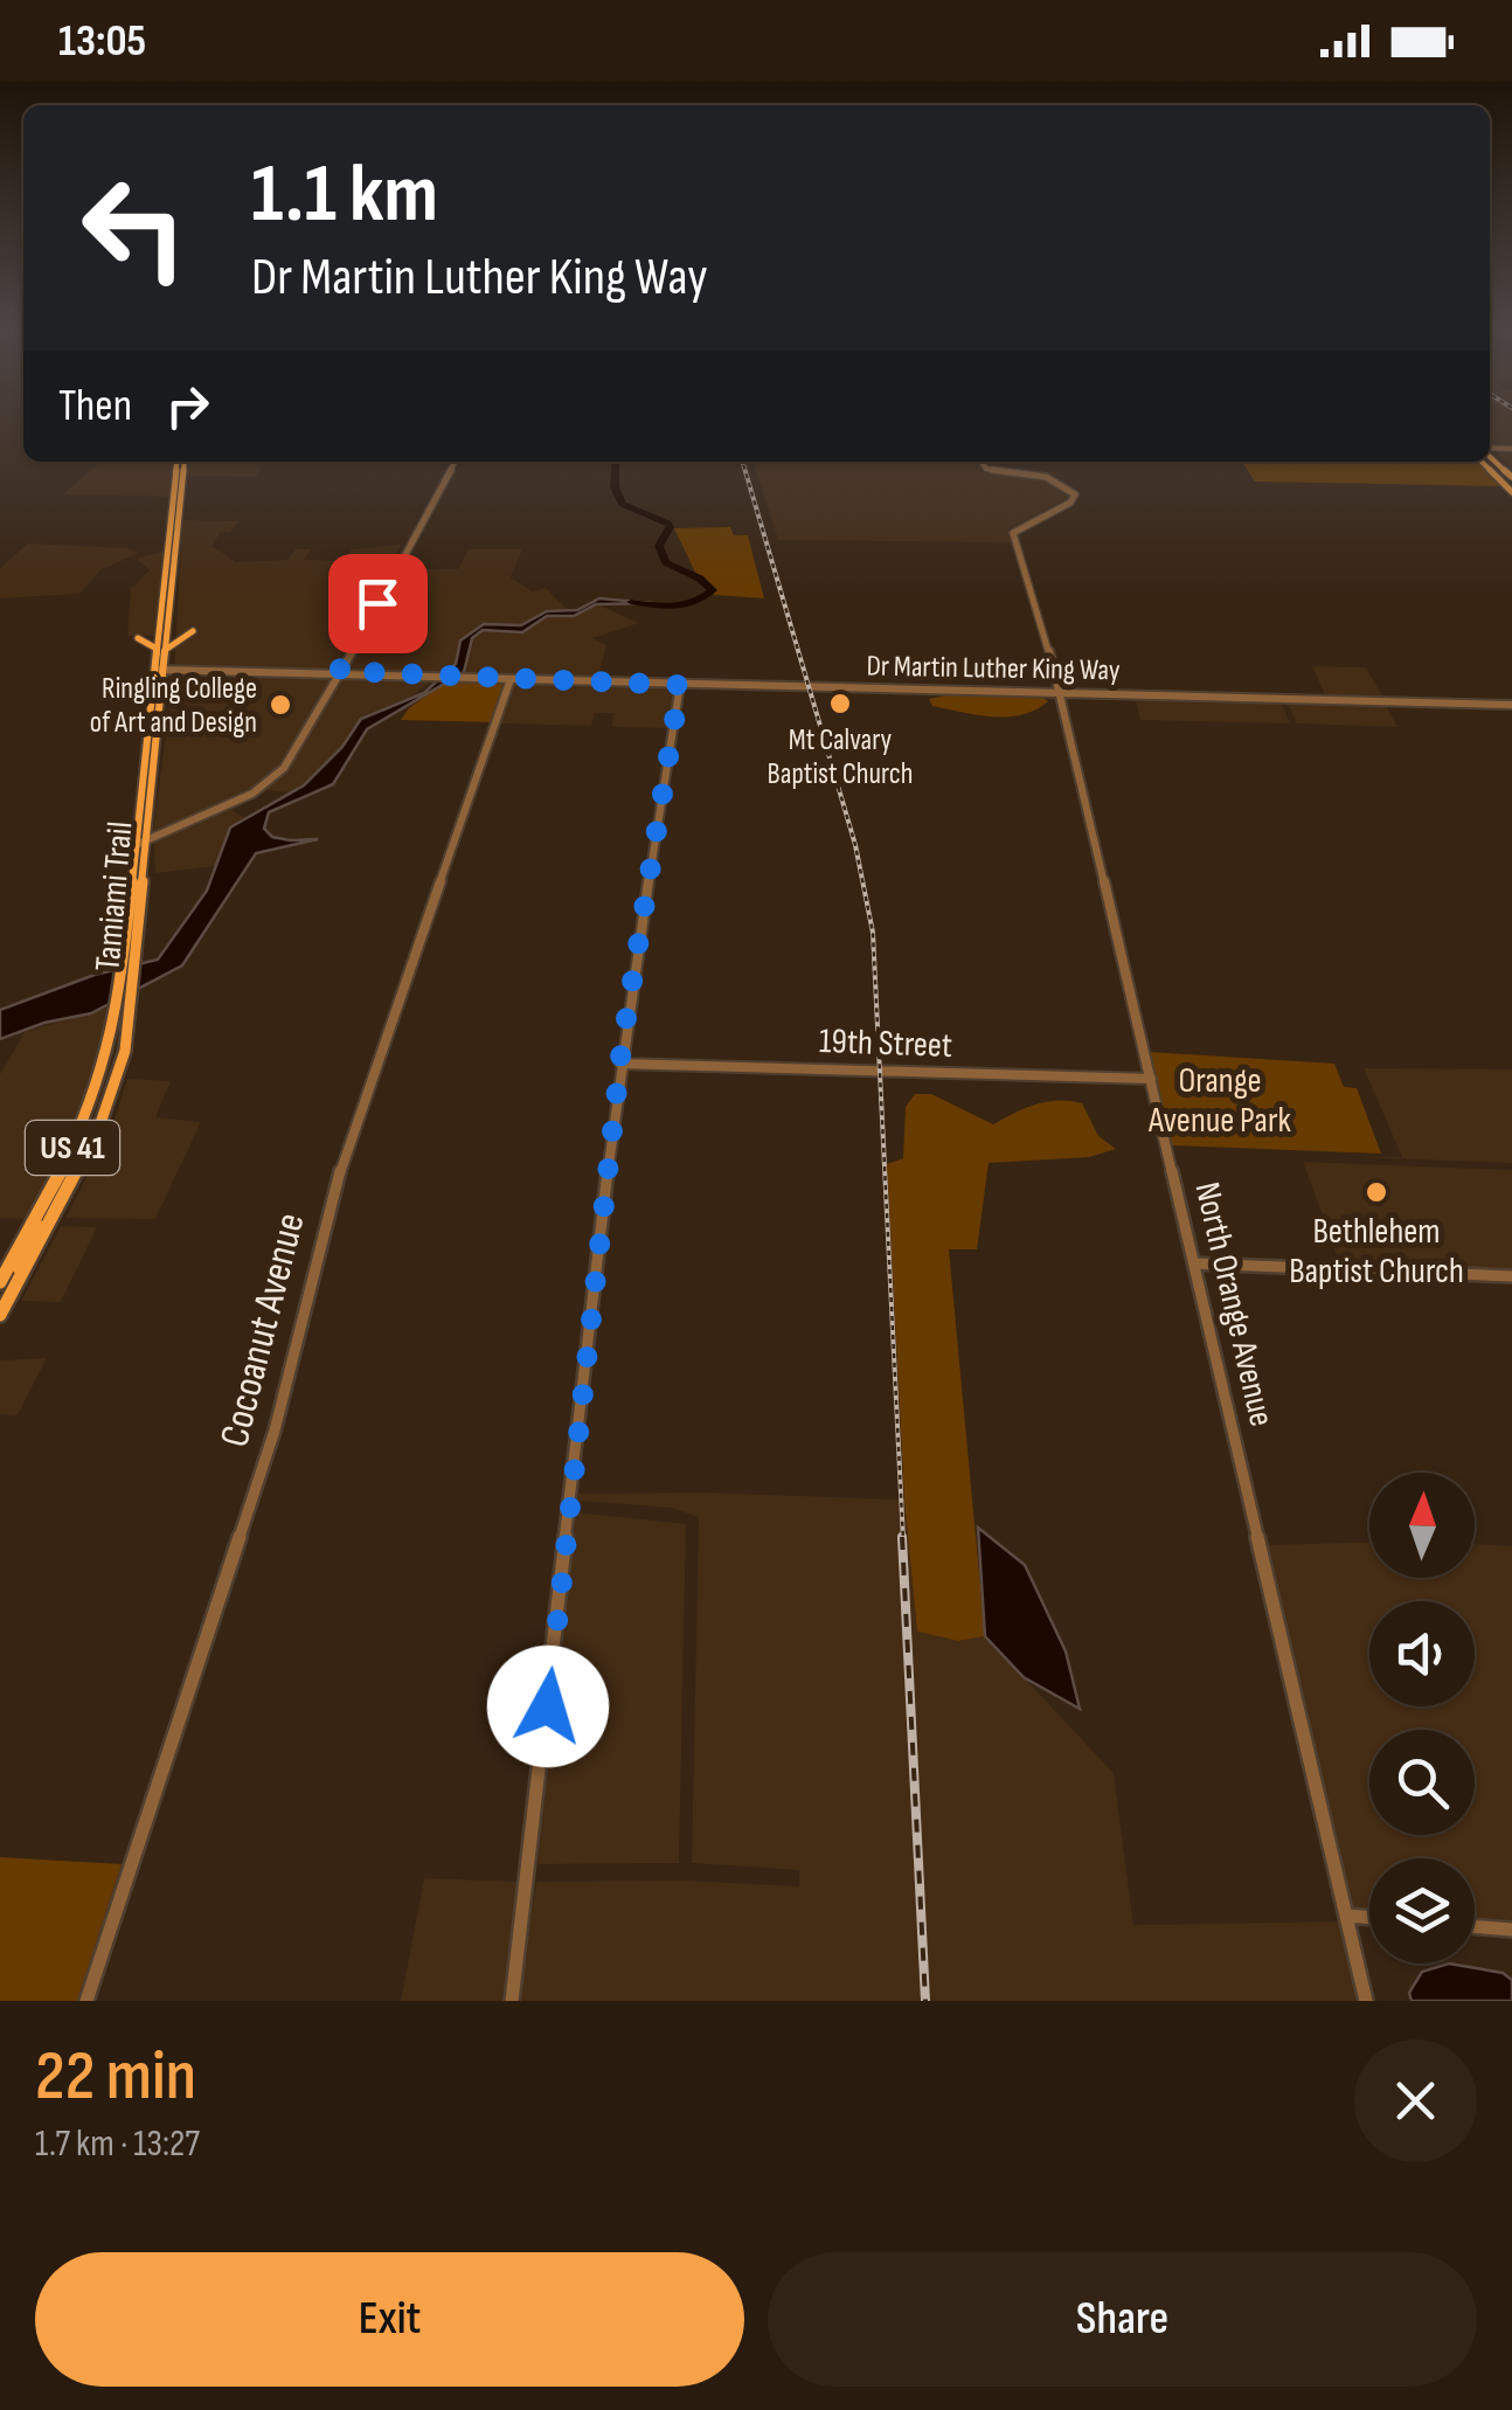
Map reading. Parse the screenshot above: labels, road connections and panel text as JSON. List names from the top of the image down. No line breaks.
{"streets":{"main road":["Tamiami Trail","US 41"],"street":["Dr Martin Luther King Way","19th Street","North Orange Avenue","Cocoanut Avenue"]},"crossings":[["Dr Martin Luther King Way","Tamiami Trail"],["Dr Martin Luther King Way","North Orange Avenue"],["Dr Martin Luther King Way","Cocoanut Avenue"],["19th Street","North Orange Avenue"]],"parks":["Orange Avenue Park"],"places":["Mt Calvary Baptist Church","Ringling College of Art and Design","Bethlehem Baptist Church"],"north":"top","page":{"status":"13:05","turn":["1.1 km","Dr Martin Luther King Way"],"then":"Then","heading":["22 min","1.7 km · 13:27"],"buttons":["Exit","Share"]}}
